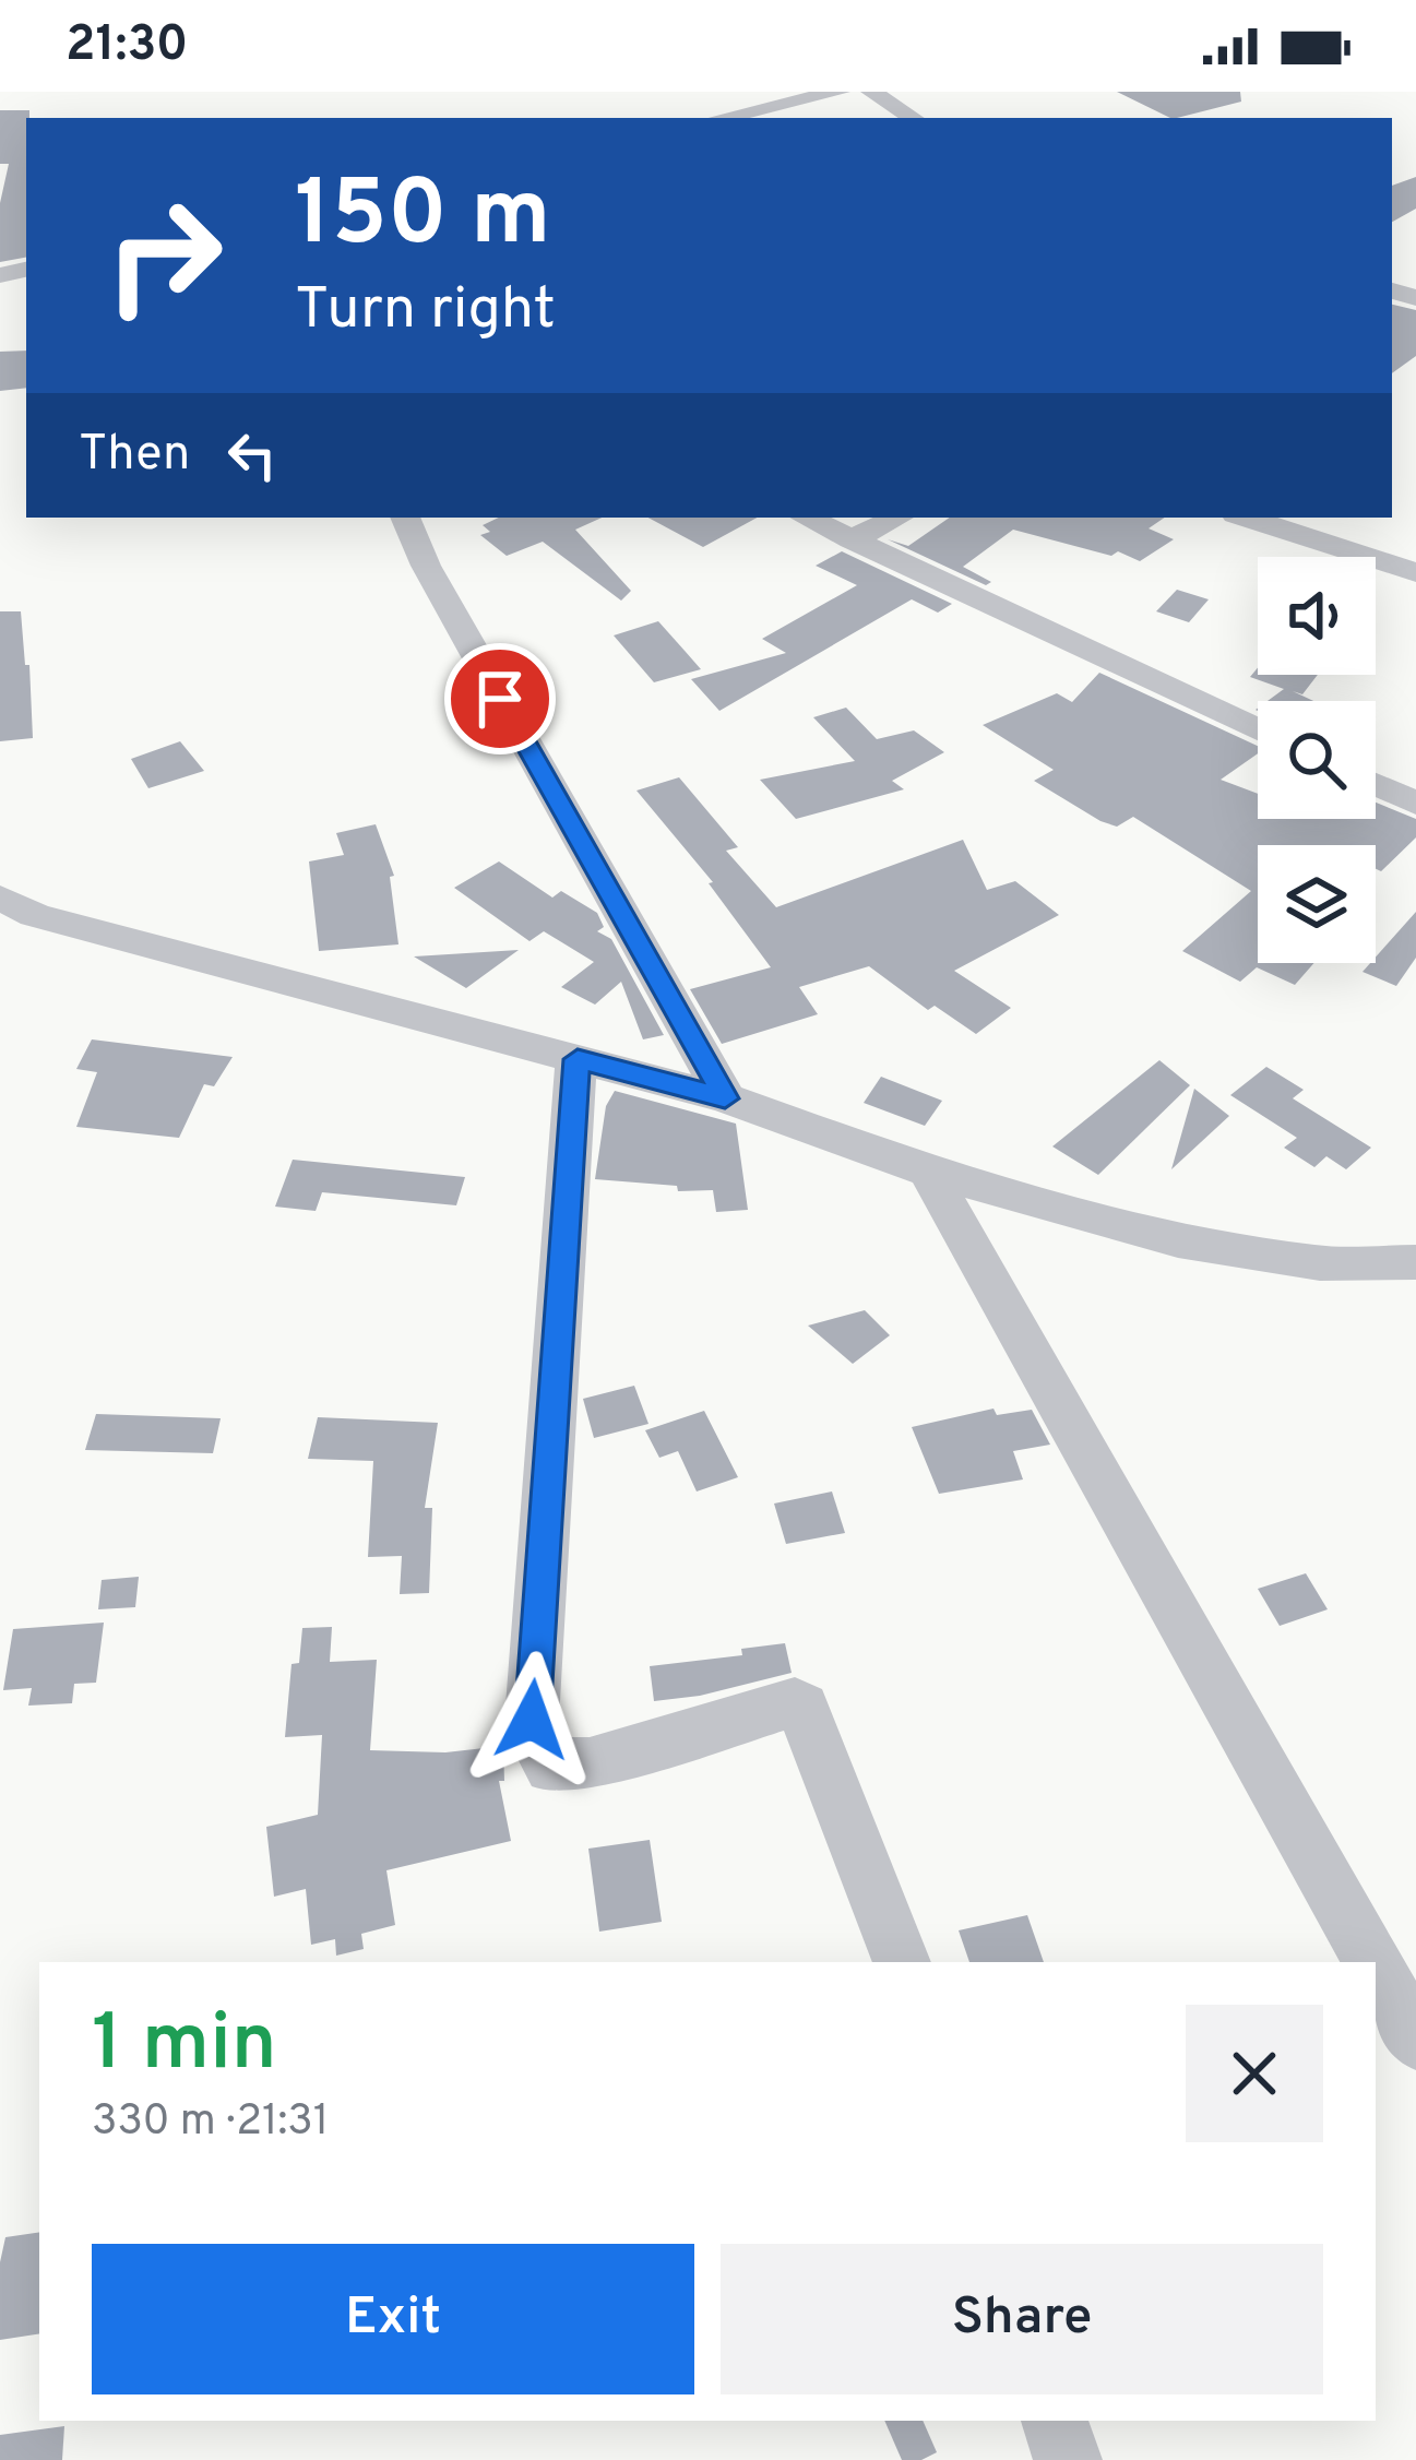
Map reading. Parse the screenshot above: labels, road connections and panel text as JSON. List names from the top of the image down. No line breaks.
{"page":{"status":"21:30","turn":["150 m","Turn right"],"then":"Then","heading":["1 min","330 m · 21:31"],"buttons":["Exit","Share"]}}
